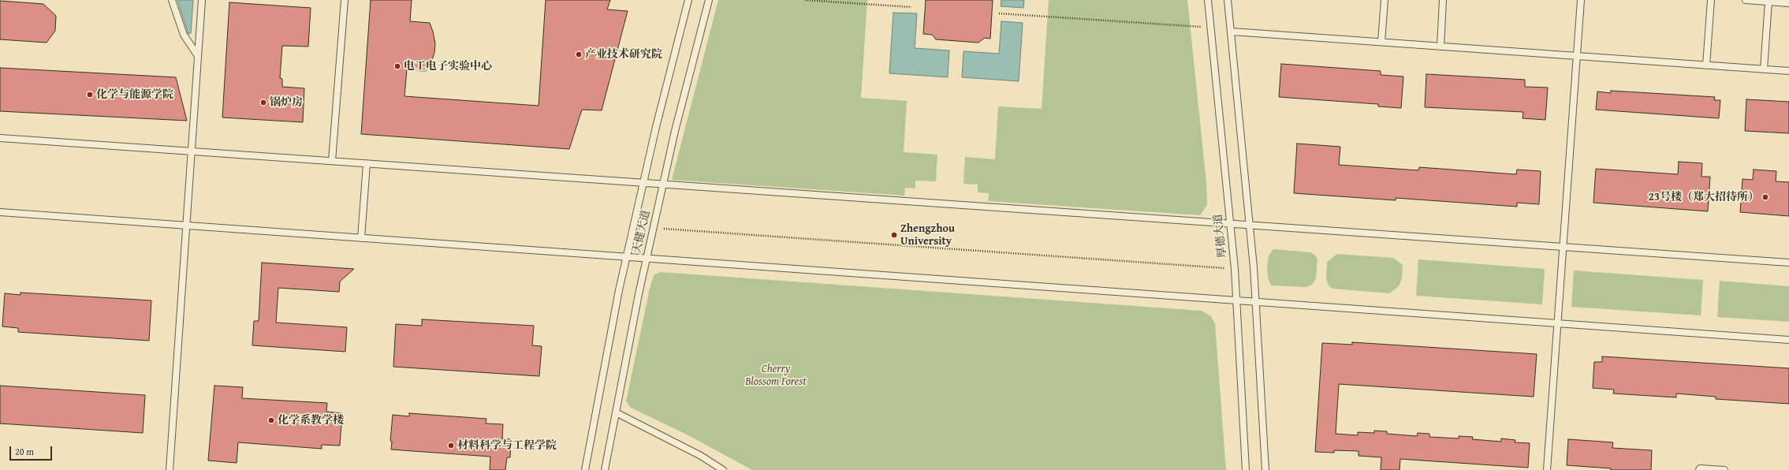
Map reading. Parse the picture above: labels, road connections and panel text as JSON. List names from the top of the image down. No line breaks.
{"streets":{"lane":["天健大道","厚德大道"]},"parks":["Cherry Blossom Forest"],"places":["产业技术研究院","电工电子实验中心","化学与能源学院","锅炉房","23号楼（郑大招待所）","Zhengzhou University","化学系教学楼","材料科学与工程学院"],"scale_bar":"20 m"}
